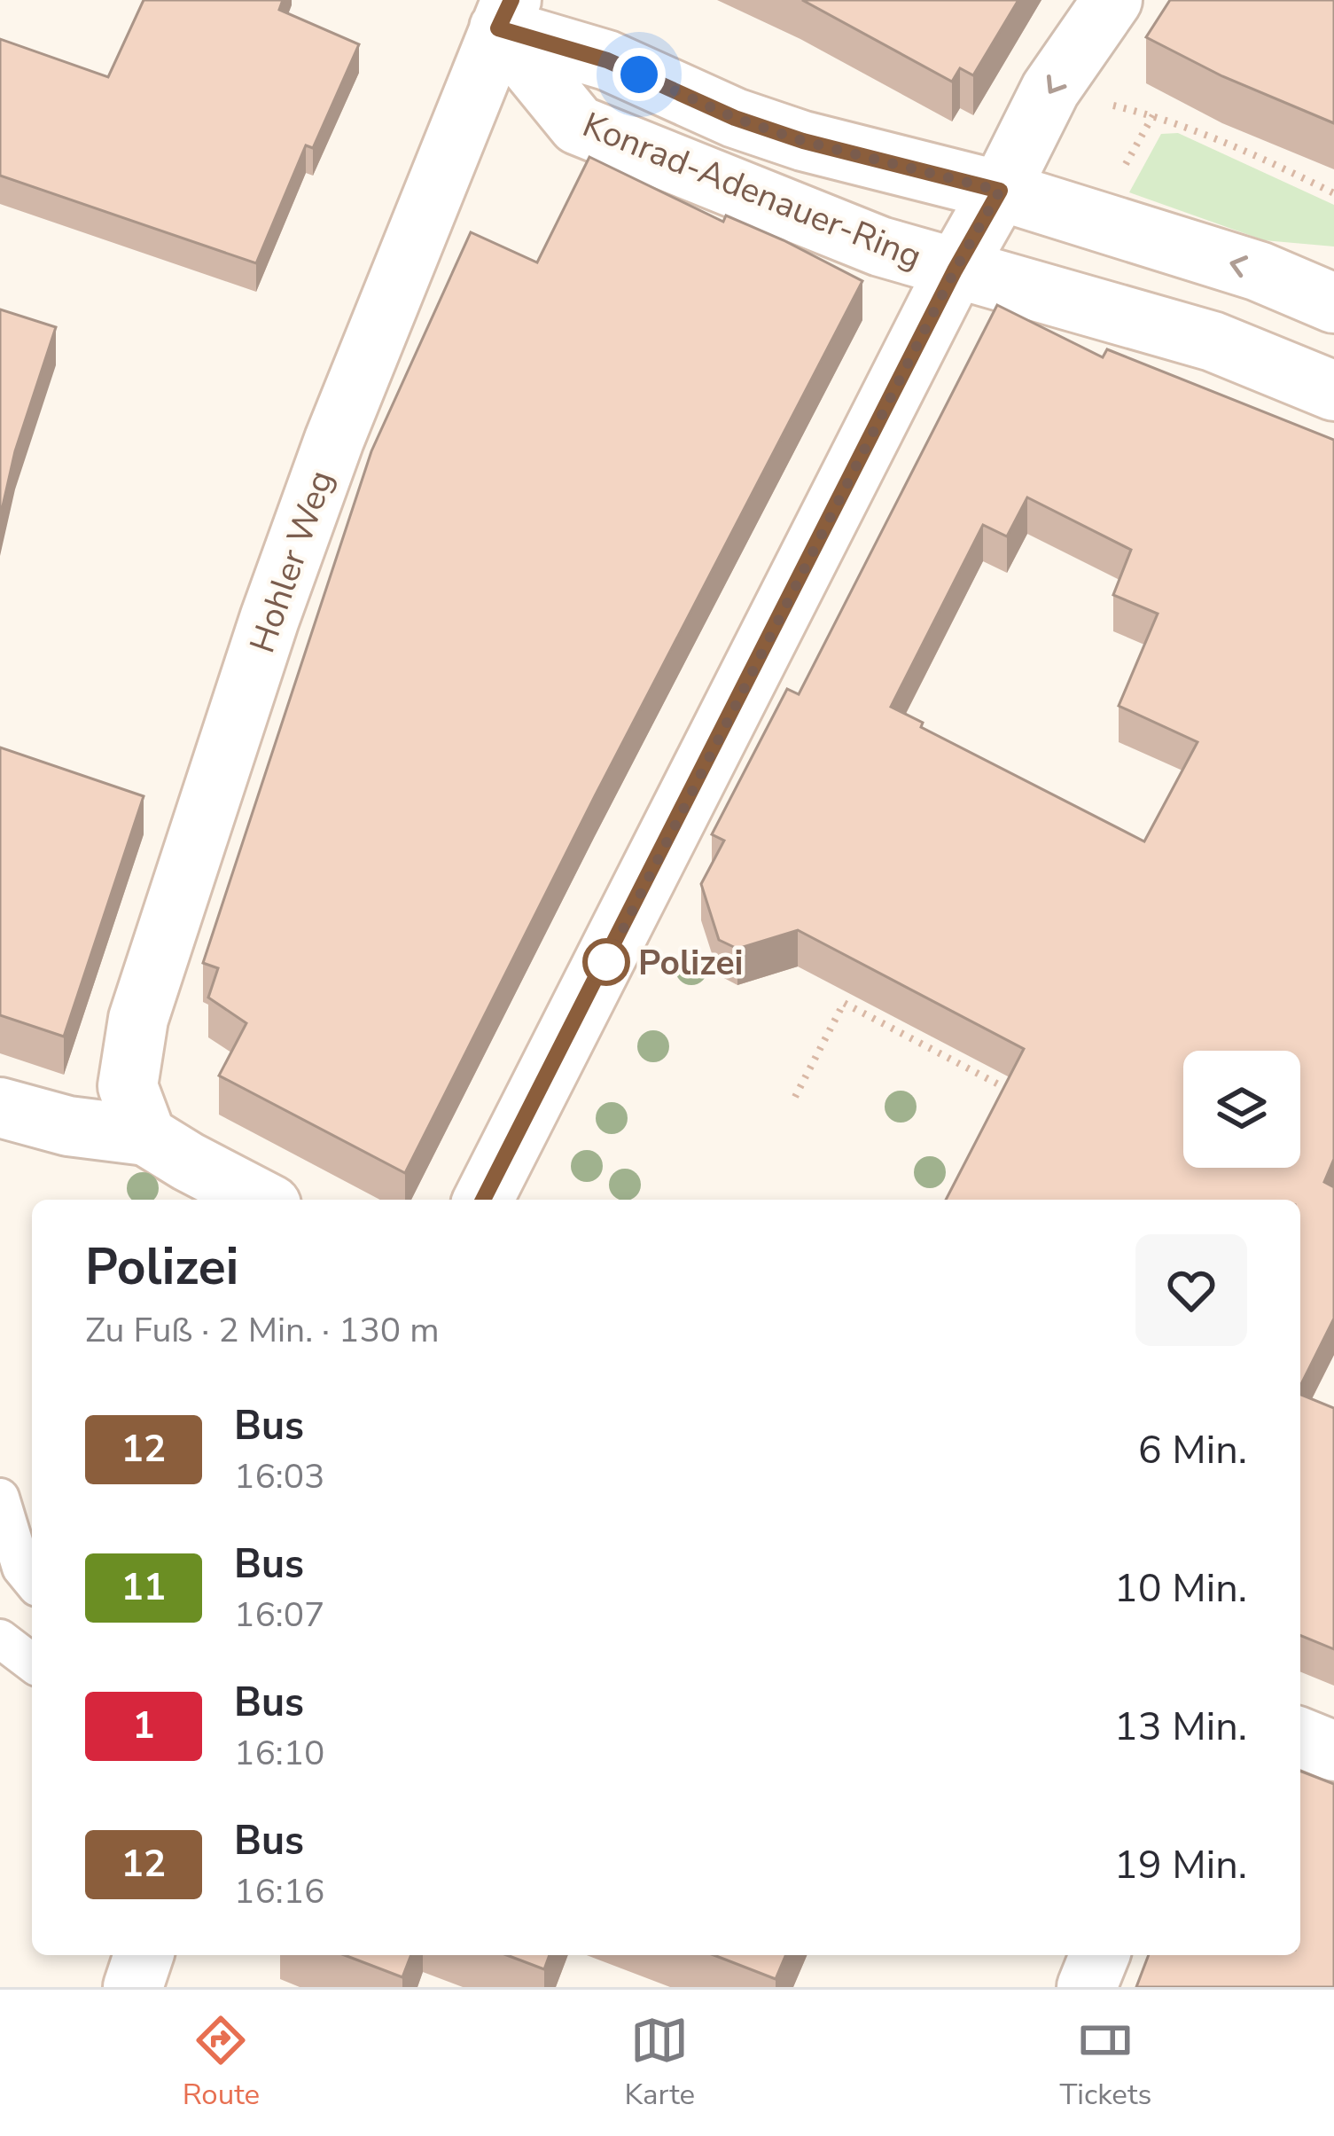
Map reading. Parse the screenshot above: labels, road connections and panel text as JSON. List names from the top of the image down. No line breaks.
{"streets":{"street":["Konrad-Adenauer-Ring","Hohler Weg"]},"crossings":[["Konrad-Adenauer-Ring","Hohler Weg"]],"places":["Polizei"],"lines":["bus line 12"],"page":{"heading":["Polizei","Zu Fuß · 2 Min. · 130 m"],"list":[{"mark":"12","name":"Bus","note":"16:03","value":"6 Min."},{"mark":"11","name":"Bus","note":"16:07","value":"10 Min."},{"mark":"1","name":"Bus","note":"16:10","value":"13 Min."},{"mark":"12","name":"Bus","note":"16:16","value":"19 Min."}],"tabs":["Route","Karte","Tickets"]}}
